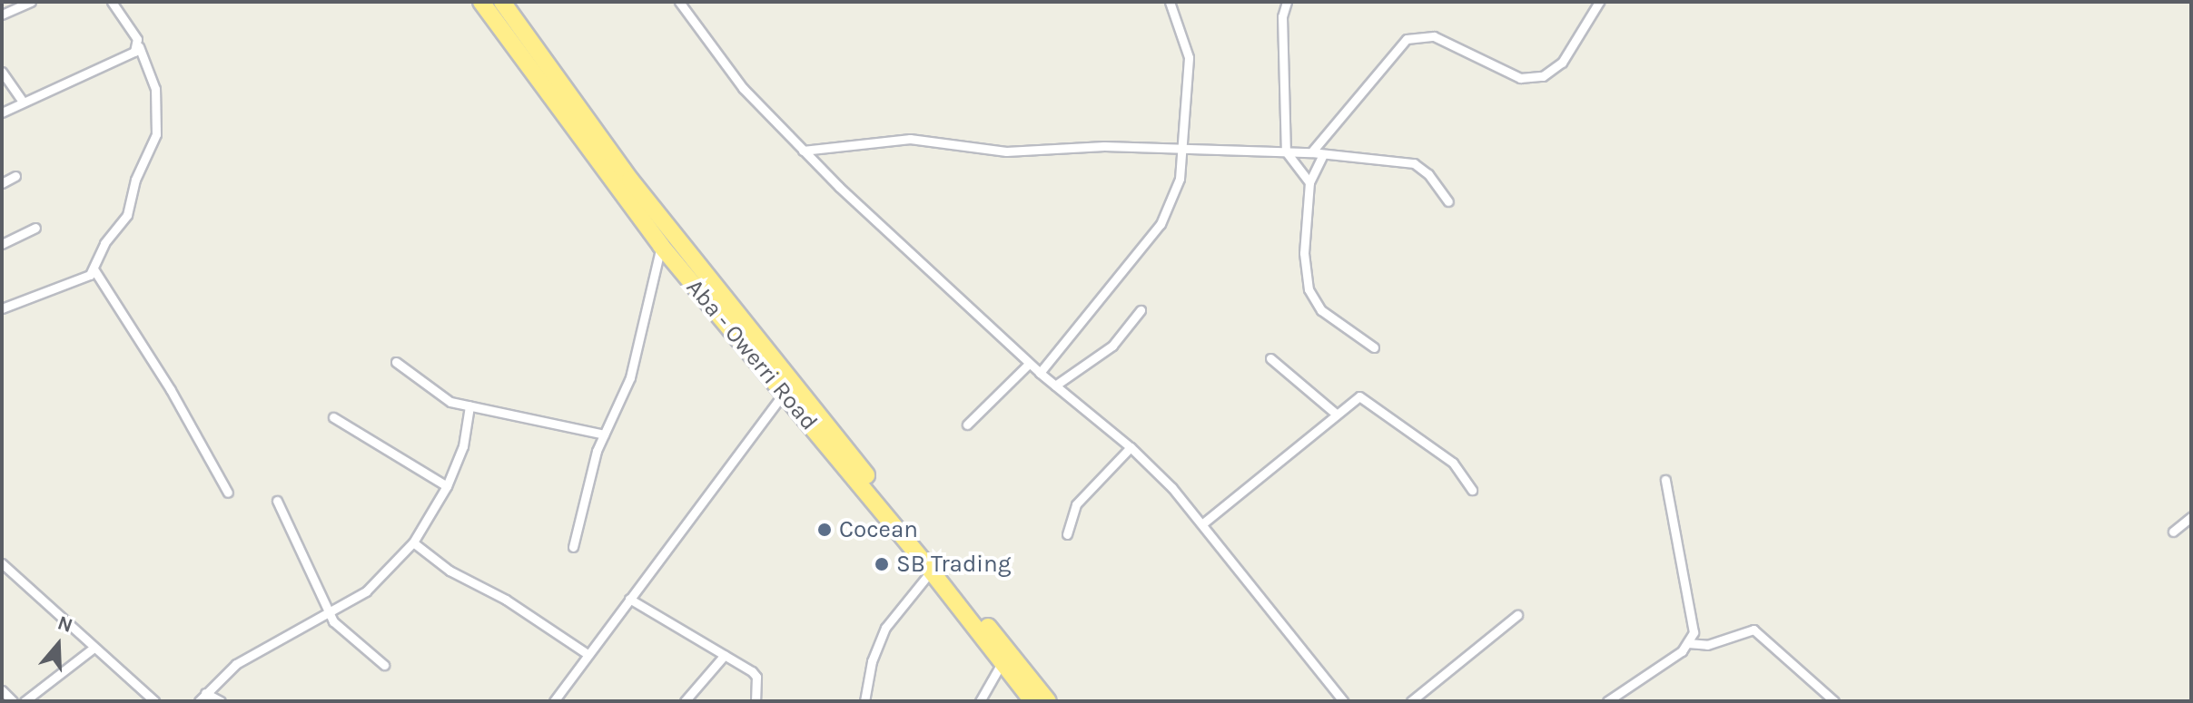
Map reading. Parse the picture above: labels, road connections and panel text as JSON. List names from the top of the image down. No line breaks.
{"streets":{"highway":["Aba - Owerri Road"]},"places":["Cocean","SB Trading"],"north":"top"}
